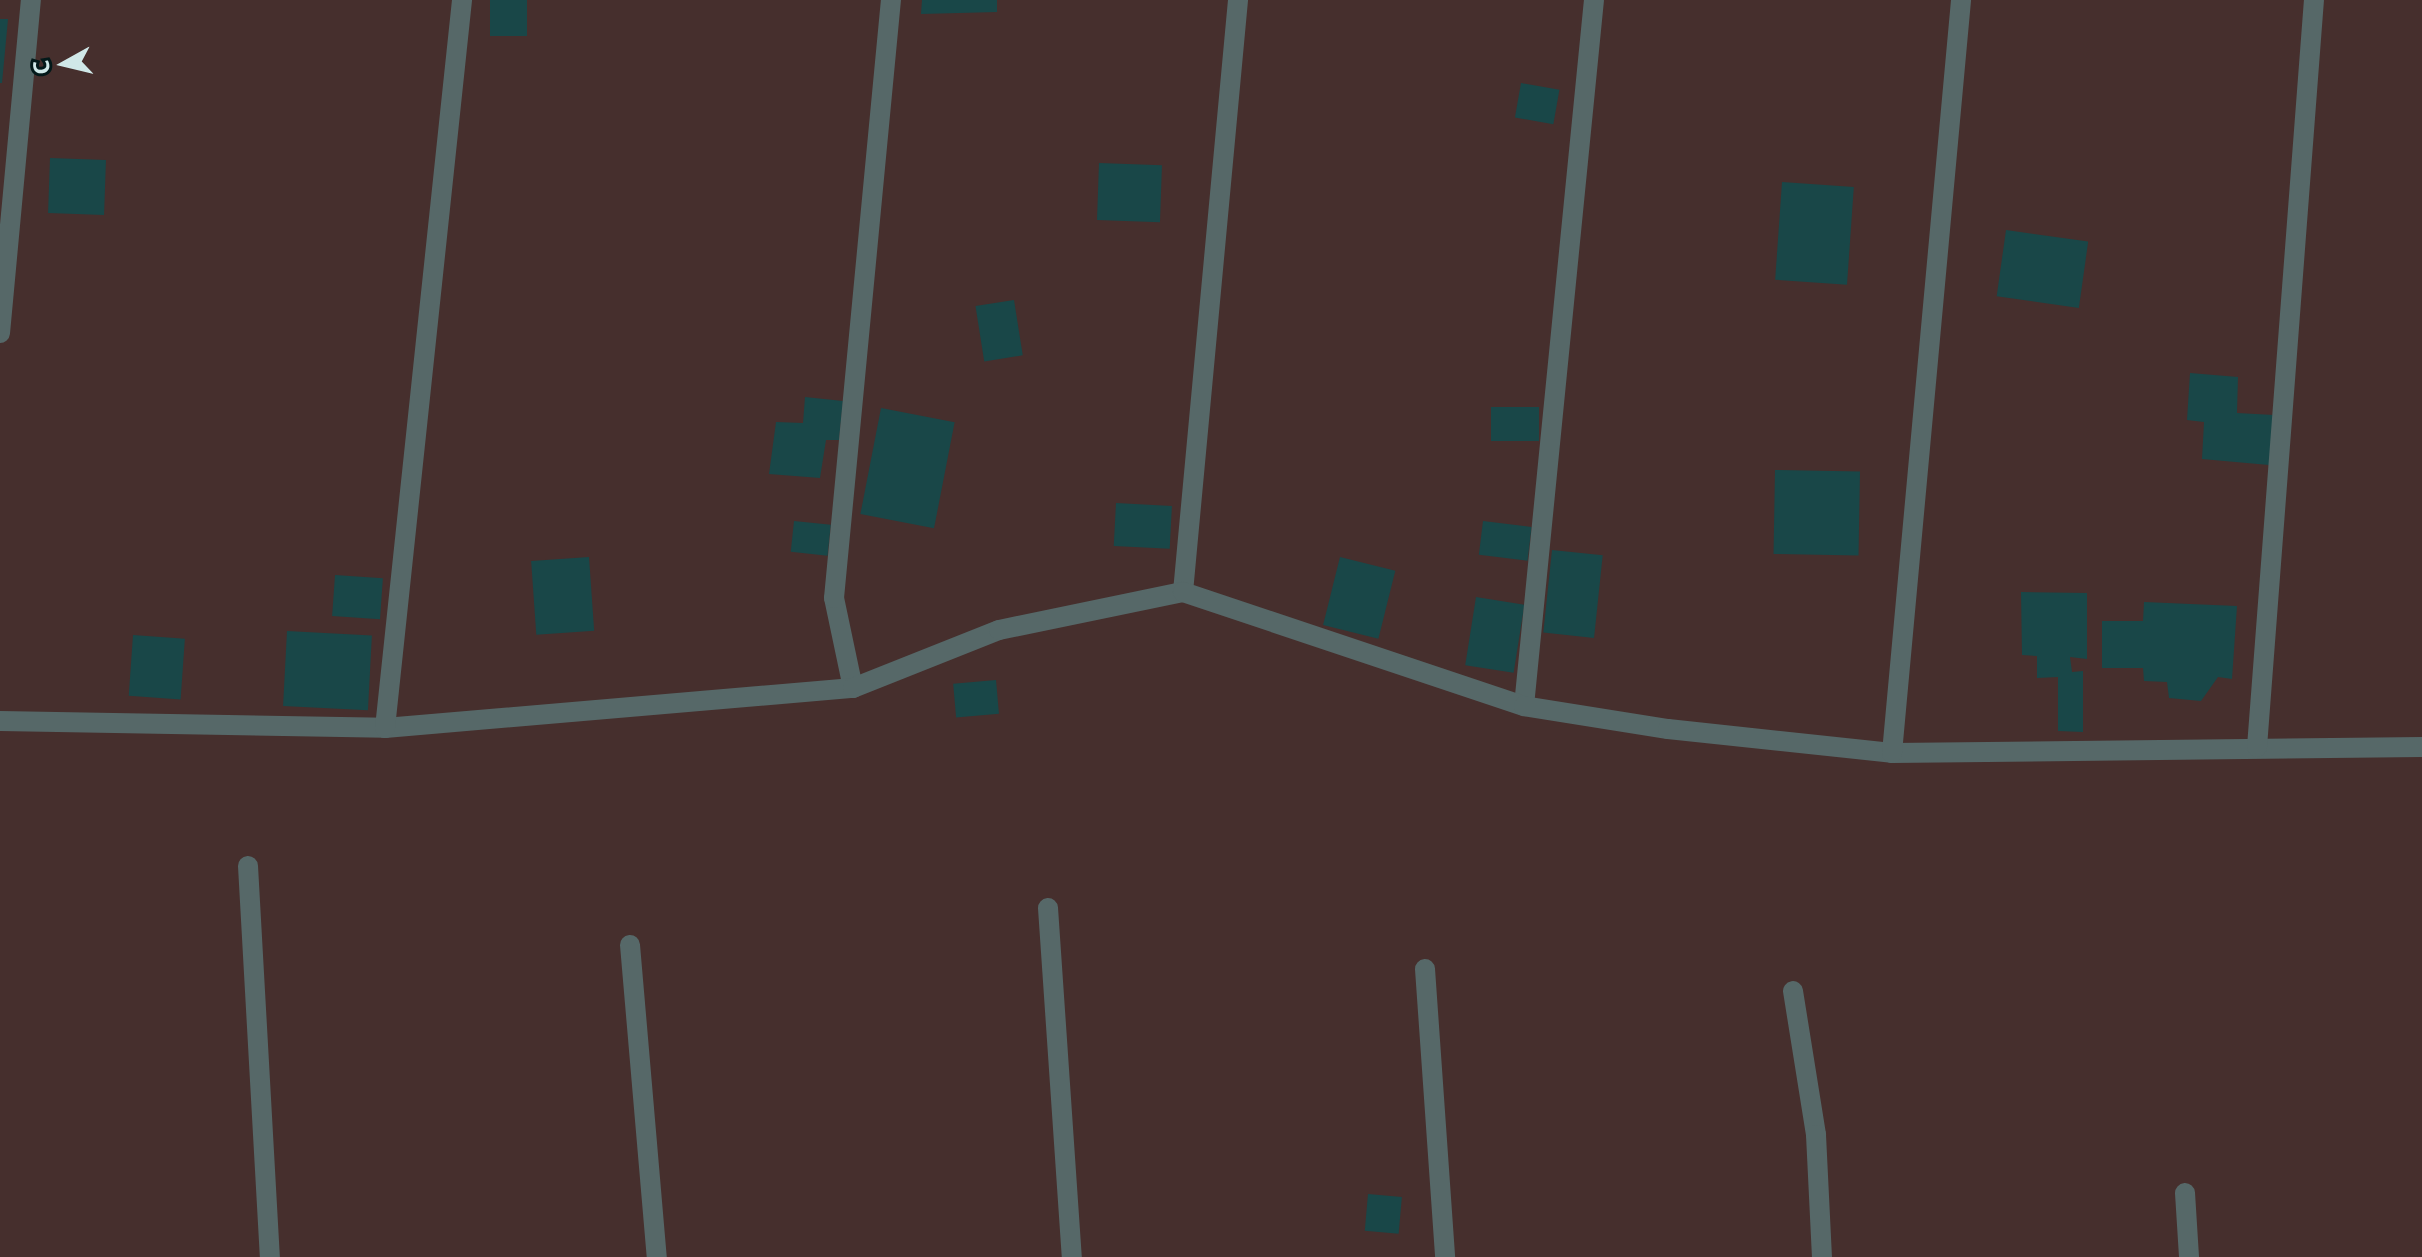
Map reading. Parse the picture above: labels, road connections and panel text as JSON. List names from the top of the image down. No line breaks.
{"north":"left"}
